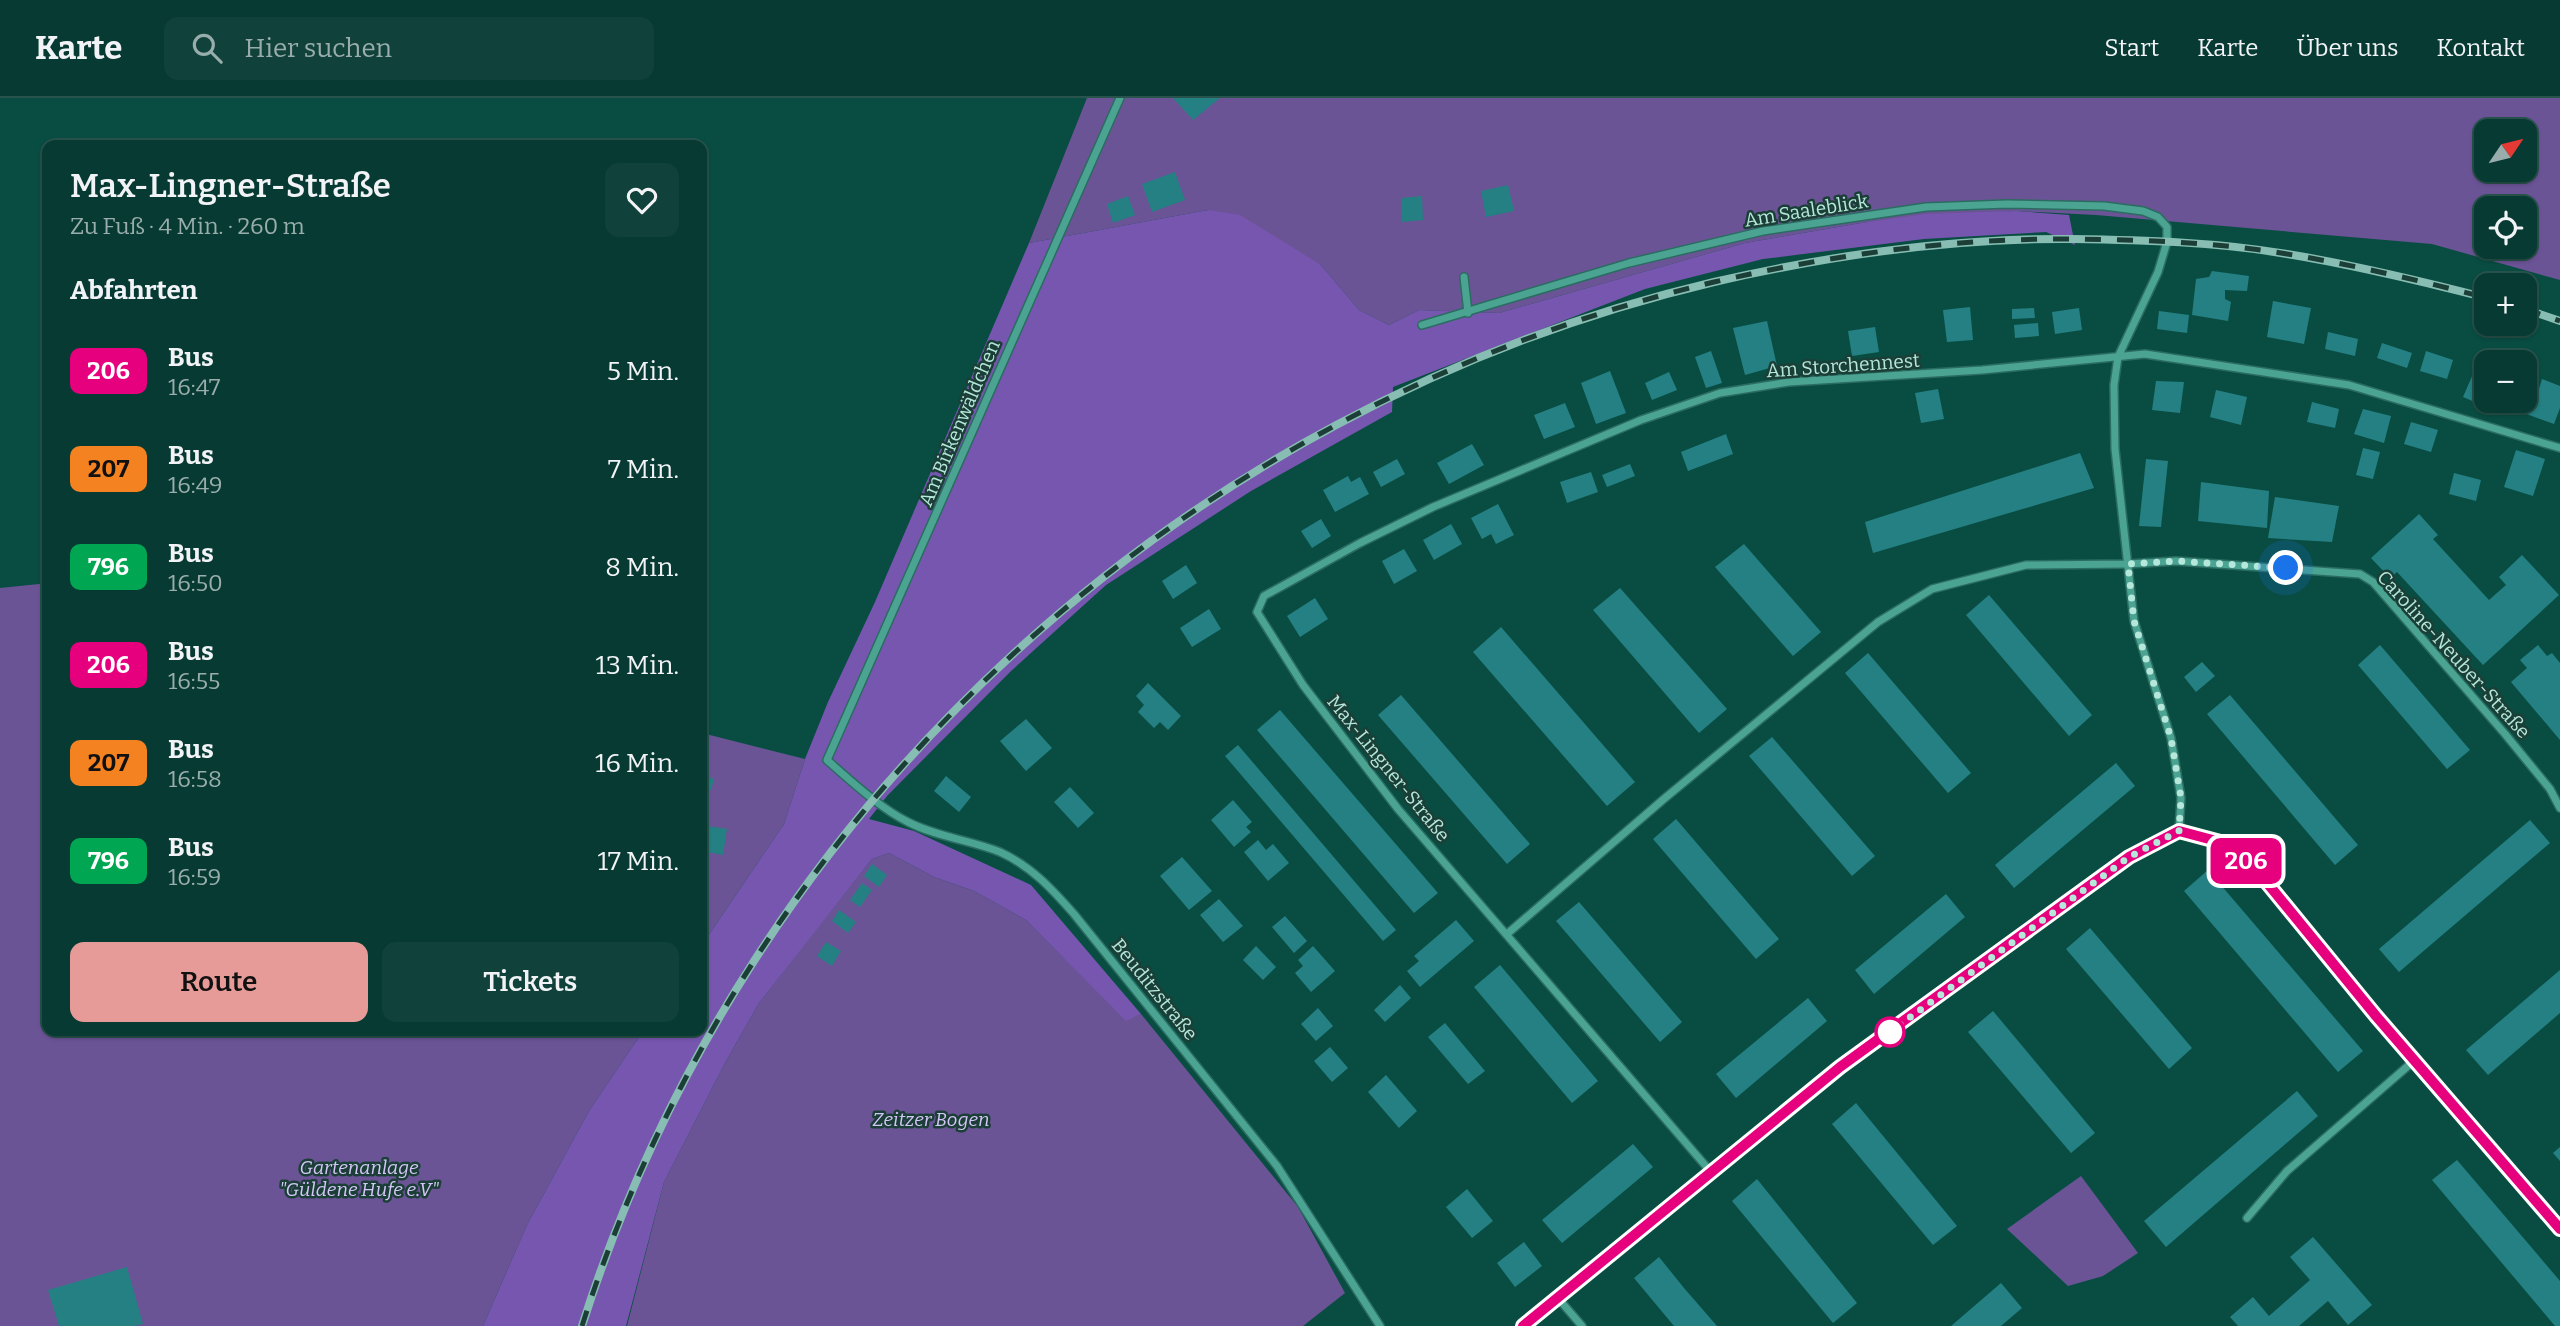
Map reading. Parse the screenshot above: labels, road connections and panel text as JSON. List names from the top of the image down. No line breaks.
{"streets":{"street":["Am Saaleblick","Am Storchennest","Am Birkenwäldchen","Caroline-Neuber-Straße","Max-Lingner-Straße","Beuditzstraße"]},"crossings":[["Am Saaleblick","Am Storchennest"],["Am Storchennest","Max-Lingner-Straße"],["Am Birkenwäldchen","Beuditzstraße"]],"parks":["Zeitzer Bogen","Gartenanlage \"Güldene Hufe e.V\""],"lines":["bus line 206"],"north":"top right","page":{"header":"Karte","search":"Hier suchen","nav":["Start","Karte","Über uns","Kontakt"],"on_map":"206","map_buttons":["+","−"],"heading":[["Max-Lingner-Straße","Zu Fuß · 4 Min. · 260 m"],"Abfahrten"],"list":[{"mark":"206","name":"Bus","note":"16:47","value":"5 Min."},{"mark":"207","name":"Bus","note":"16:49","value":"7 Min."},{"mark":"796","name":"Bus","note":"16:50","value":"8 Min."},{"mark":"206","name":"Bus","note":"16:55","value":"13 Min."},{"mark":"207","name":"Bus","note":"16:58","value":"16 Min."},{"mark":"796","name":"Bus","note":"16:59","value":"17 Min."}],"buttons":["Route","Tickets"]}}
